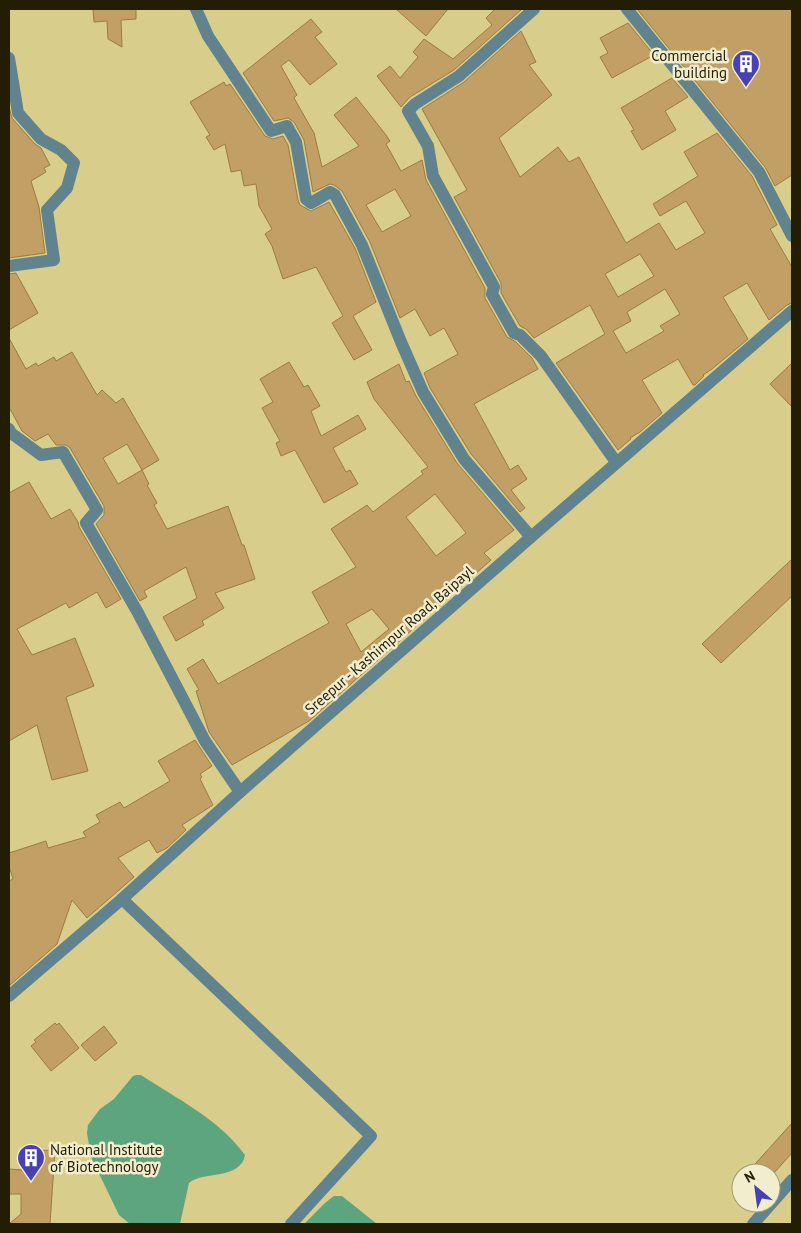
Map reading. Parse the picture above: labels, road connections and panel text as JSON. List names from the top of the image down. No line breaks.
{"streets":{"street":["Sreepur - Kashimpur Road, Baipayl"]},"places":{"building":["Commercial building","National Institute of Biotechnology"]},"north":"top left"}
